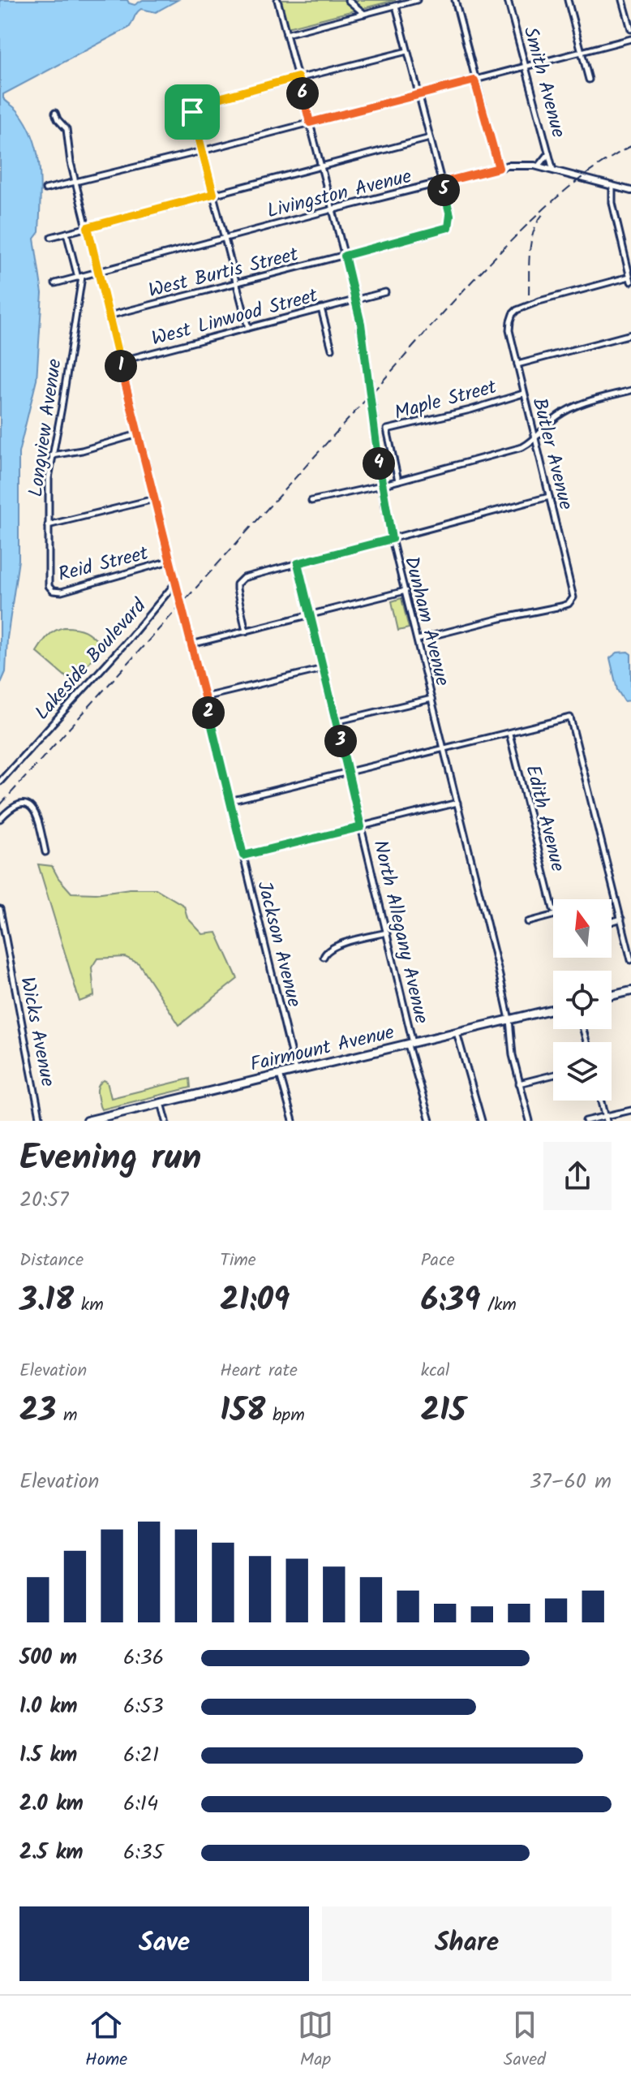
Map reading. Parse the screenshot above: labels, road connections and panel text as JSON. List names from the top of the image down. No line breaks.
{"streets":{"main road":["Fairmount Avenue"],"street":["Smith Avenue","Livingston Avenue","West Burtis Street","West Linwood Street","Maple Street","Longview Avenue","Butler Avenue","Reid Street","Dunham Avenue","Lakeside Boulevard","Edith Avenue","North Allegany Avenue","Jackson Avenue","Wicks Avenue"]},"crossings":[["Smith Avenue","Livingston Avenue"],["Livingston Avenue","West Burtis Street"],["Livingston Avenue","Longview Avenue"],["Livingston Avenue","Dunham Avenue"],["Livingston Avenue","Jackson Avenue"],["West Burtis Street","Dunham Avenue"],["West Burtis Street","Jackson Avenue"],["West Linwood Street","Dunham Avenue"],["West Linwood Street","Jackson Avenue"],["Maple Street","Butler Avenue"],["Longview Avenue","Reid Street"],["Butler Avenue","Dunham Avenue"],["Reid Street","Jackson Avenue"],["Dunham Avenue","Fairmount Avenue"],["Lakeside Boulevard","Jackson Avenue"],["North Allegany Avenue","Fairmount Avenue"],["Jackson Avenue","Fairmount Avenue"]],"north":"top","page":{"pins":["6","5","1","4","2","3"],"heading":["Evening run","20:57"],"stats":[["Distance","3.18 km"],["Time","21:09"],["Pace","6:39 /km"],["Elevation","23 m"],["Heart rate","158 bpm"],["kcal","215"]],"chart":["Elevation","37–60 m"],"list":[{"name":"500 m","note":"6:36"},{"name":"1.0 km","note":"6:53"},{"name":"1.5 km","note":"6:21"},{"name":"2.0 km","note":"6:14"},{"name":"2.5 km","note":"6:35"}],"buttons":["Save","Share"],"tabs":["Home","Map","Saved"]}}
